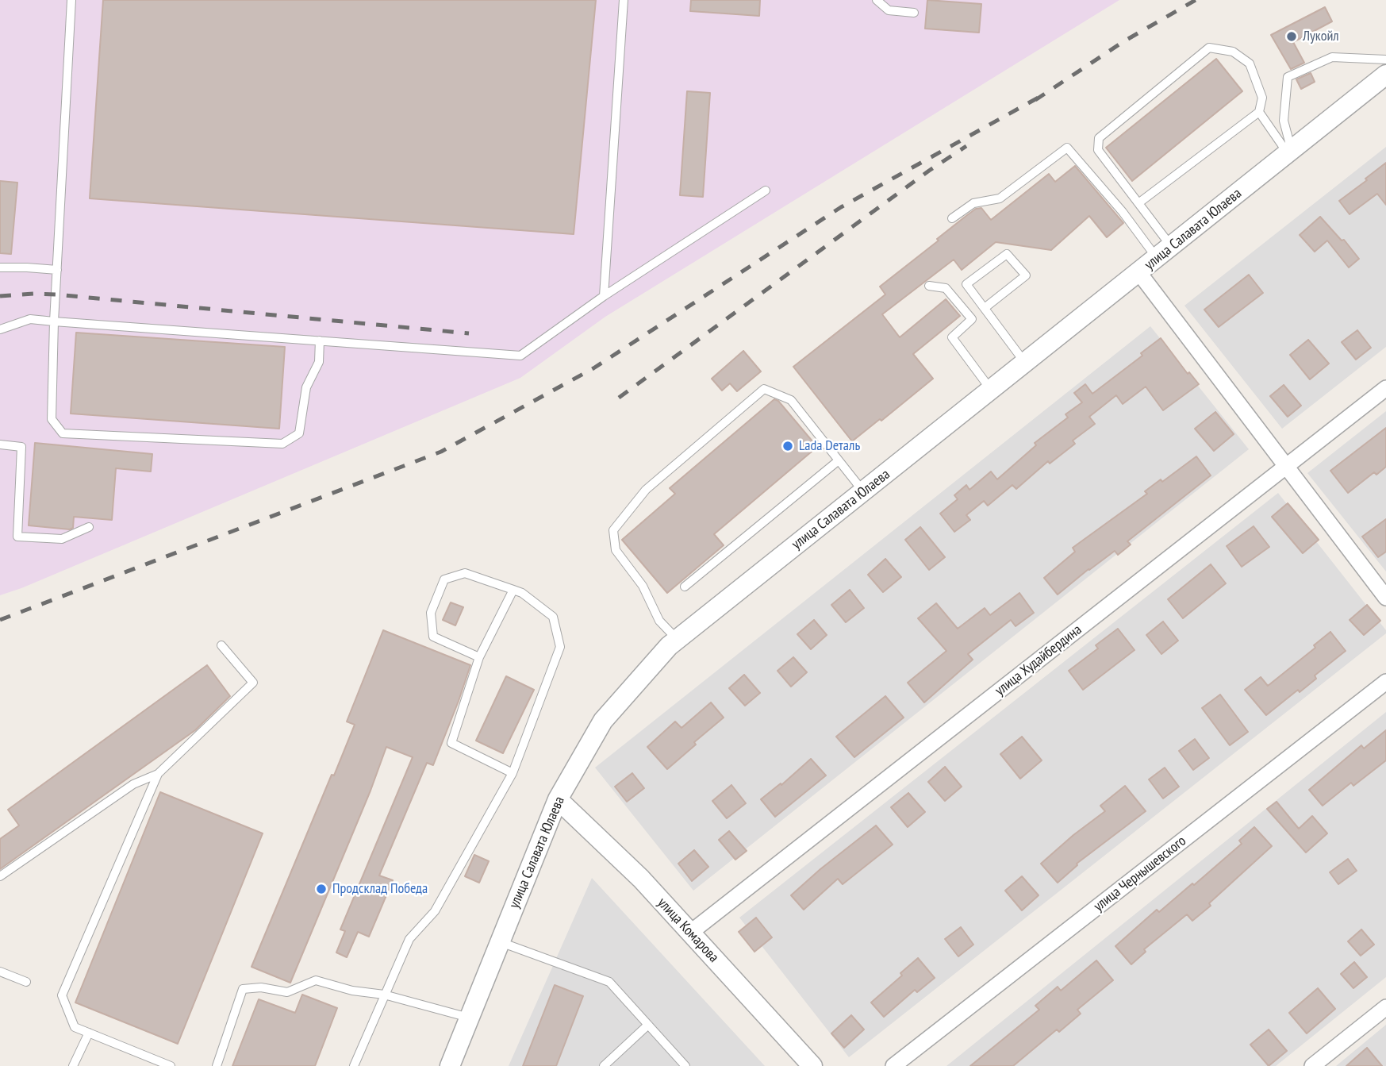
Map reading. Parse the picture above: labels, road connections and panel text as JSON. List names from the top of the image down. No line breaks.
{"streets":{"street":["улица Салавата Юлаева","улица Худайбердина","улица Чернышевского","улица Комарова"]},"crossings":[["улица Салавата Юлаева","улица Комарова"],["улица Худайбердина","улица Комарова"]],"places":["Лукойл","Lada Dеталь","Продсклад Победа"]}
